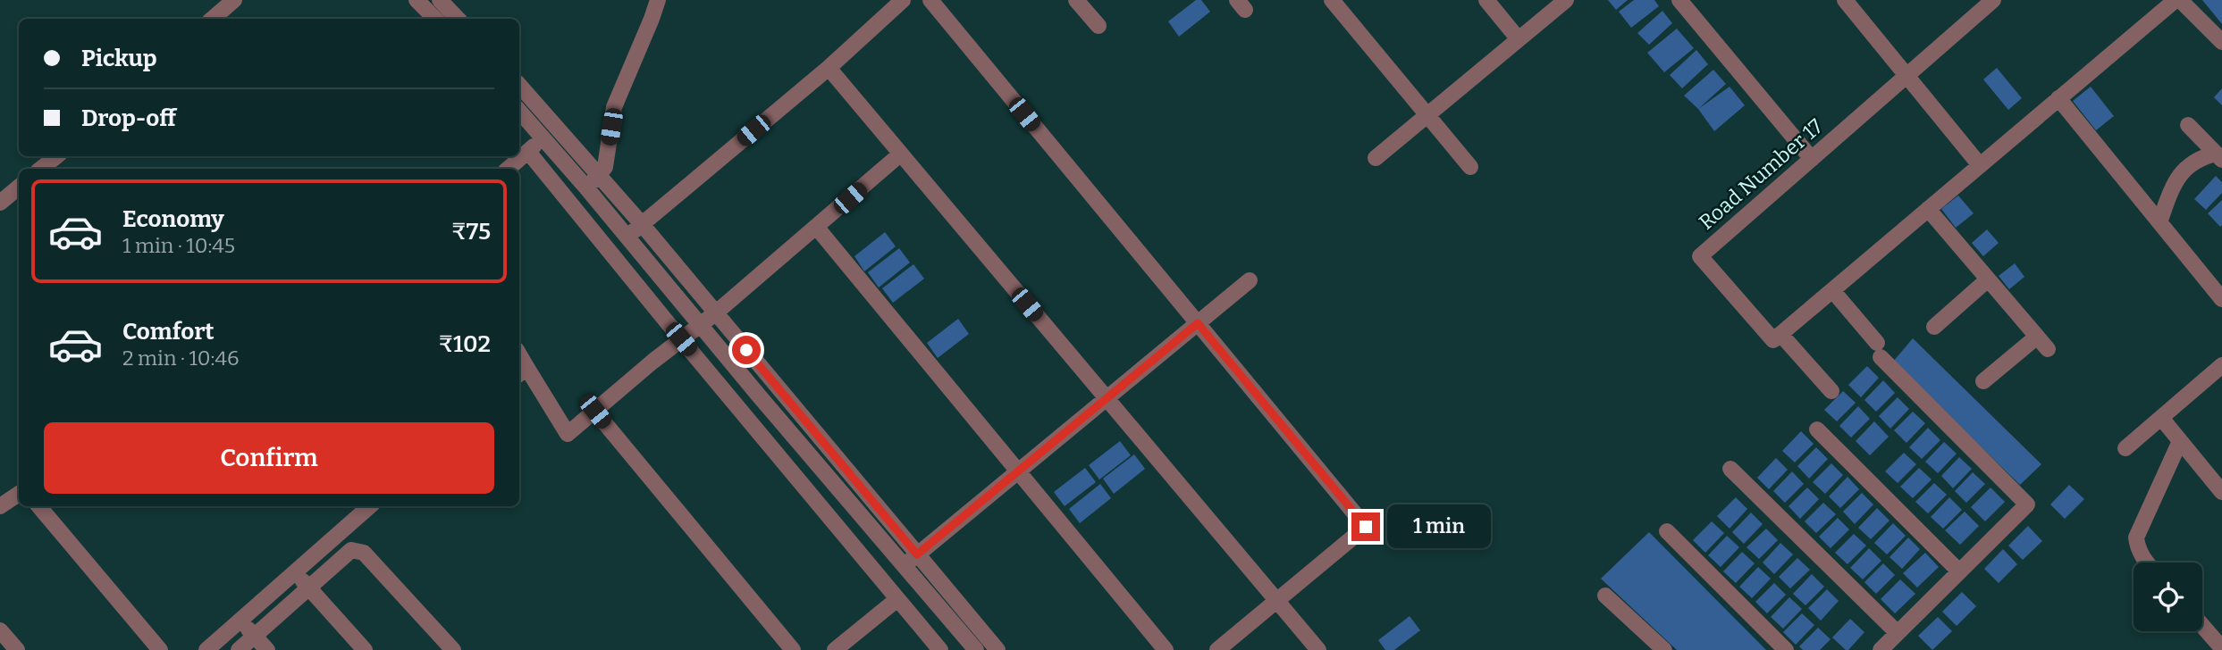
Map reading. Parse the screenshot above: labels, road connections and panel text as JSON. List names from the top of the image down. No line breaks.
{"streets":{"street":["Road Number 17"]},"page":{"banner":["Pickup","Drop-off"],"list":[{"name":"Economy","note":"1 min · 10:45","value":"₹75"},{"name":"Comfort","note":"2 min · 10:46","value":"₹102"}],"buttons":"Confirm","bubble":"1 min"}}
